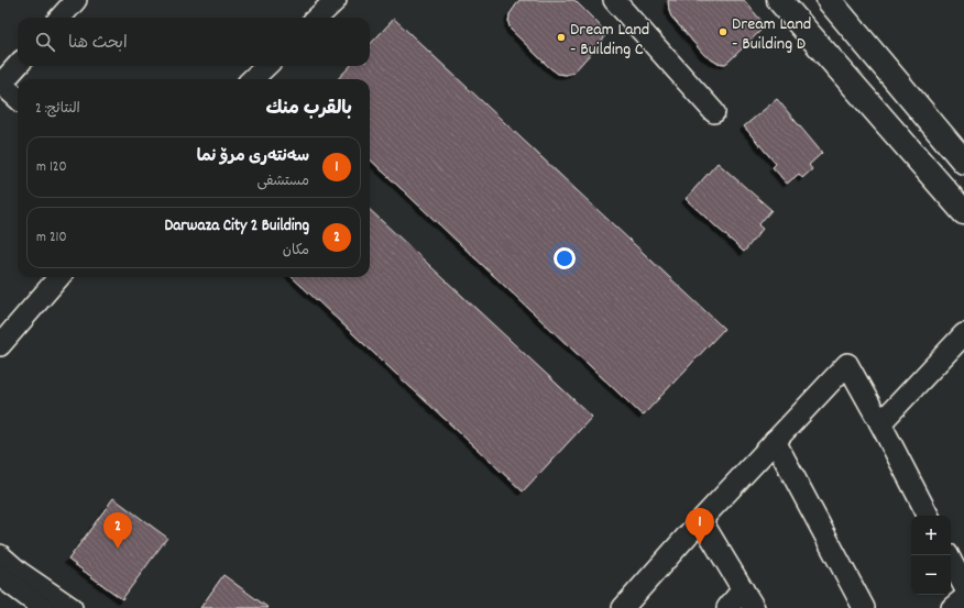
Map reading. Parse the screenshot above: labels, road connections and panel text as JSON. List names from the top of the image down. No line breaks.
{"places":["Dream Land - Building D","Dream Land - Building C"],"page":{"search":"ابحث هنا","heading":["بالقرب منك","النتائج: 2"],"list":[{"mark":"1","name":"سەنتەرى مرۆ نما","note":"مستشفى","value":"120 m"},{"mark":"2","name":"Darwaza City 2 Building","note":"مكان","value":"210 m"}],"pins":["1","2"],"map_buttons":["+","−"]}}
